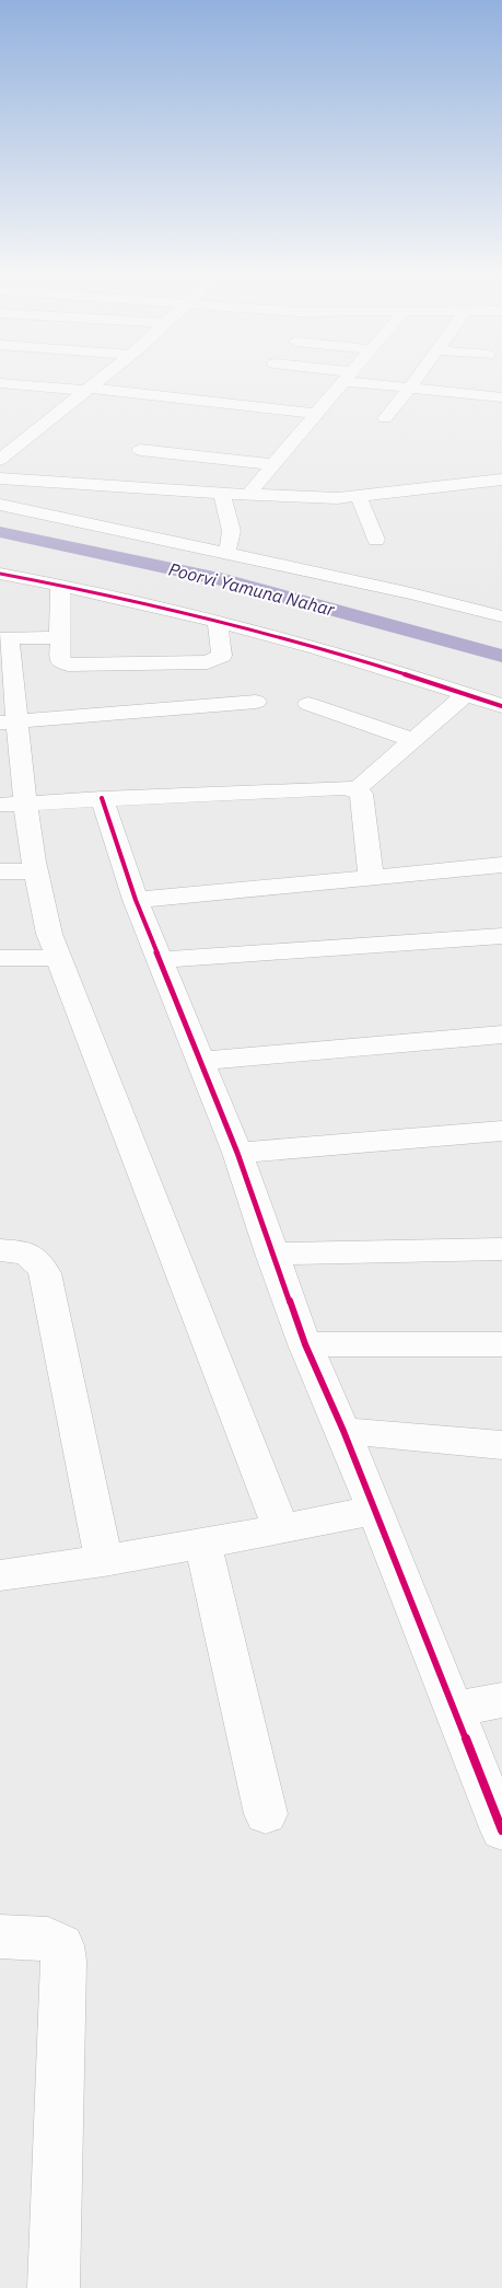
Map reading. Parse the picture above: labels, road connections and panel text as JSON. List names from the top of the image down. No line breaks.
{"water":["Poorvi Yamuna Nahar"]}
